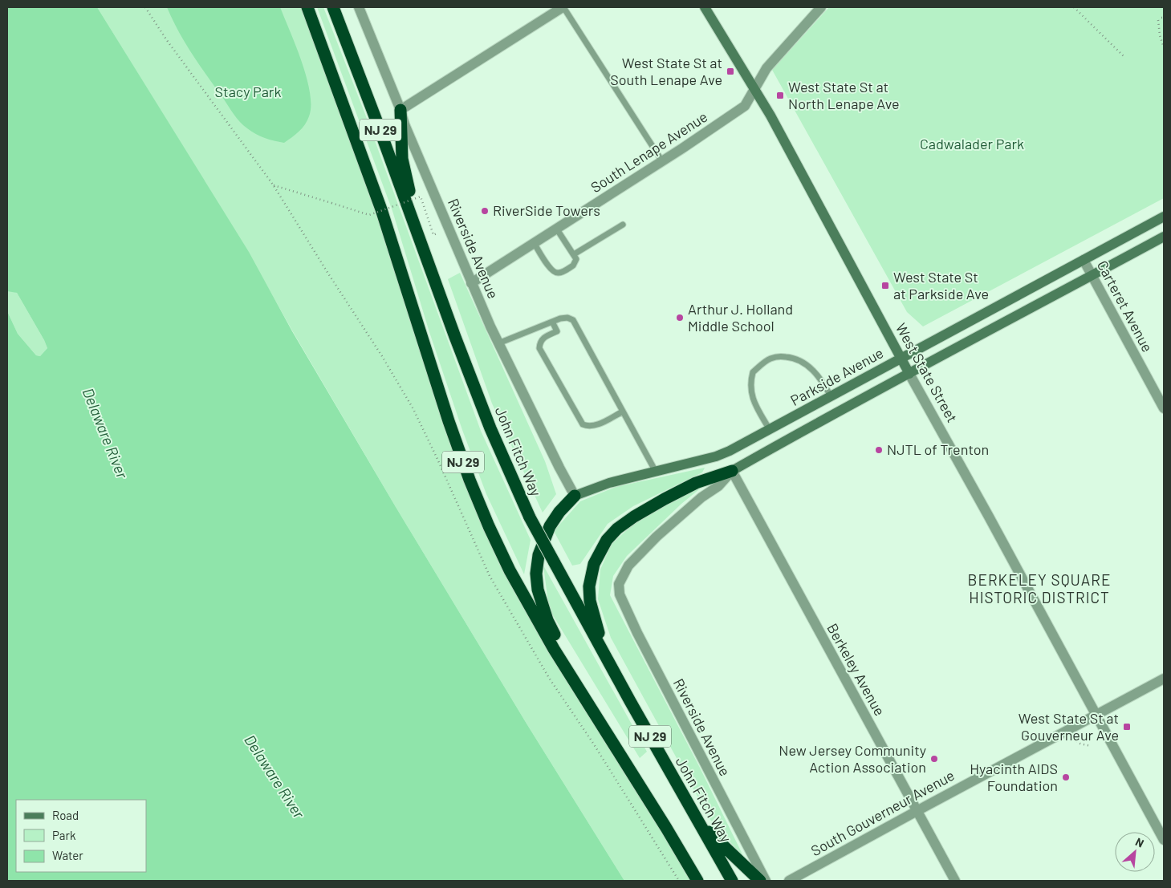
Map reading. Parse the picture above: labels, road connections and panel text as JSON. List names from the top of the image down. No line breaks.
{"streets":{"highway":["NJ 29","John Fitch Way"],"main road":["West State Street","Parkside Avenue"],"street":["South Lenape Avenue","Riverside Avenue","Carteret Avenue","Berkeley Avenue","South Gouverneur Avenue"]},"crossings":[["South Lenape Avenue","Riverside Avenue"],["South Lenape Avenue","West State Street"],["Riverside Avenue","Parkside Avenue"],["Riverside Avenue","Berkeley Avenue"],["Carteret Avenue","Parkside Avenue"],["West State Street","Parkside Avenue"],["West State Street","South Gouverneur Avenue"],["Berkeley Avenue","South Gouverneur Avenue"]],"districts":["BERKELEY SQUARE HISTORIC DISTRICT"],"water":["Delaware River"],"parks":["Stacy Park","Cadwalader Park"],"places":{"transit":["West State St at South Lenape Ave","West State St at North Lenape Ave","West State St at Parkside Ave","West State St at Gouverneur Ave"],"other":["RiverSide Towers","Arthur J. Holland Middle School","NJTL of Trenton","New Jersey Community Action Association","Hyacinth AIDS Foundation"]},"legend":["Road","Park","Water"],"north":"top right"}
